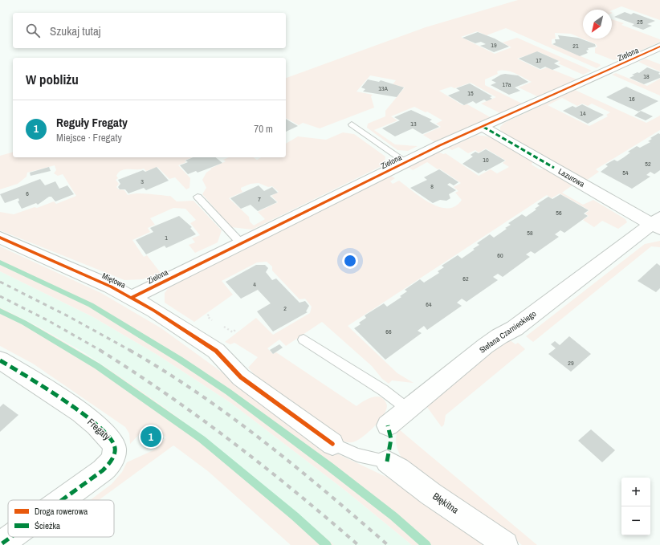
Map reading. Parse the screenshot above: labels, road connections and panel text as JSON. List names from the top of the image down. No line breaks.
{"streets":{"street":["Zielona","Lazurowa","Miętowa","Stefana Czarnieckiego","Fregaty","Błękitna"]},"crossings":[["Zielona","Lazurowa"],["Zielona","Miętowa"],["Lazurowa","Stefana Czarnieckiego"]],"house_numbers":["25","19","21","17","18","17a","13A","15","16","14","13","10","52","54","3","8","6","7","56","58","1","60","62","4","64","2","66","29"],"legend":["Droga rowerowa","Ścieżka"],"north":"bottom left","page":{"search":"Szukaj tutaj","heading":"W pobliżu","list":[{"mark":"1","name":"Reguły Fregaty","note":"Miejsce · Fregaty","value":"70 m"}],"pins":"1","map_buttons":["+","−"]}}
